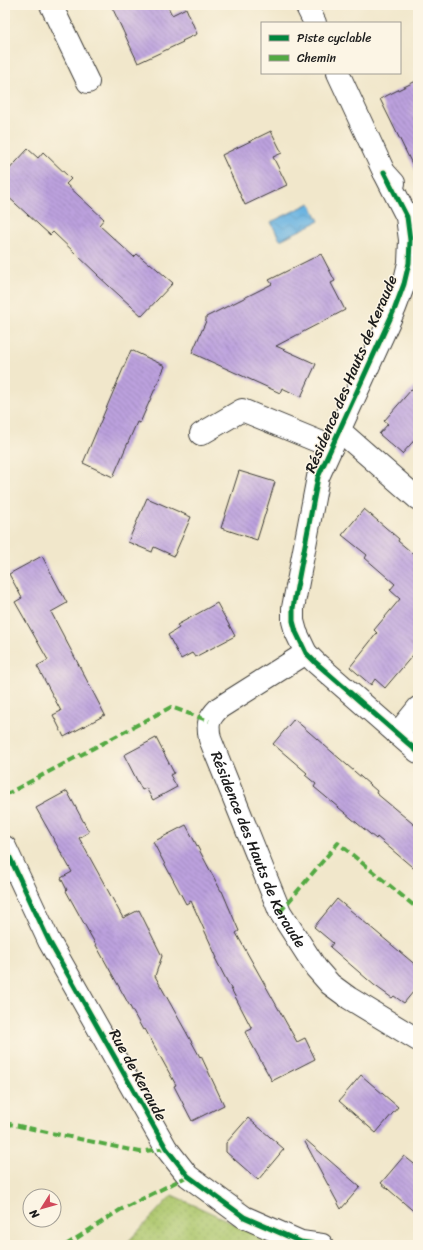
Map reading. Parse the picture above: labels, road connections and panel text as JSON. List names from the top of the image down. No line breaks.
{"streets":{"street":["Résidence des Hauts de Keraude","Rue de Keraude"]},"legend":["Piste cyclable","Chemin"],"north":"bottom left"}
